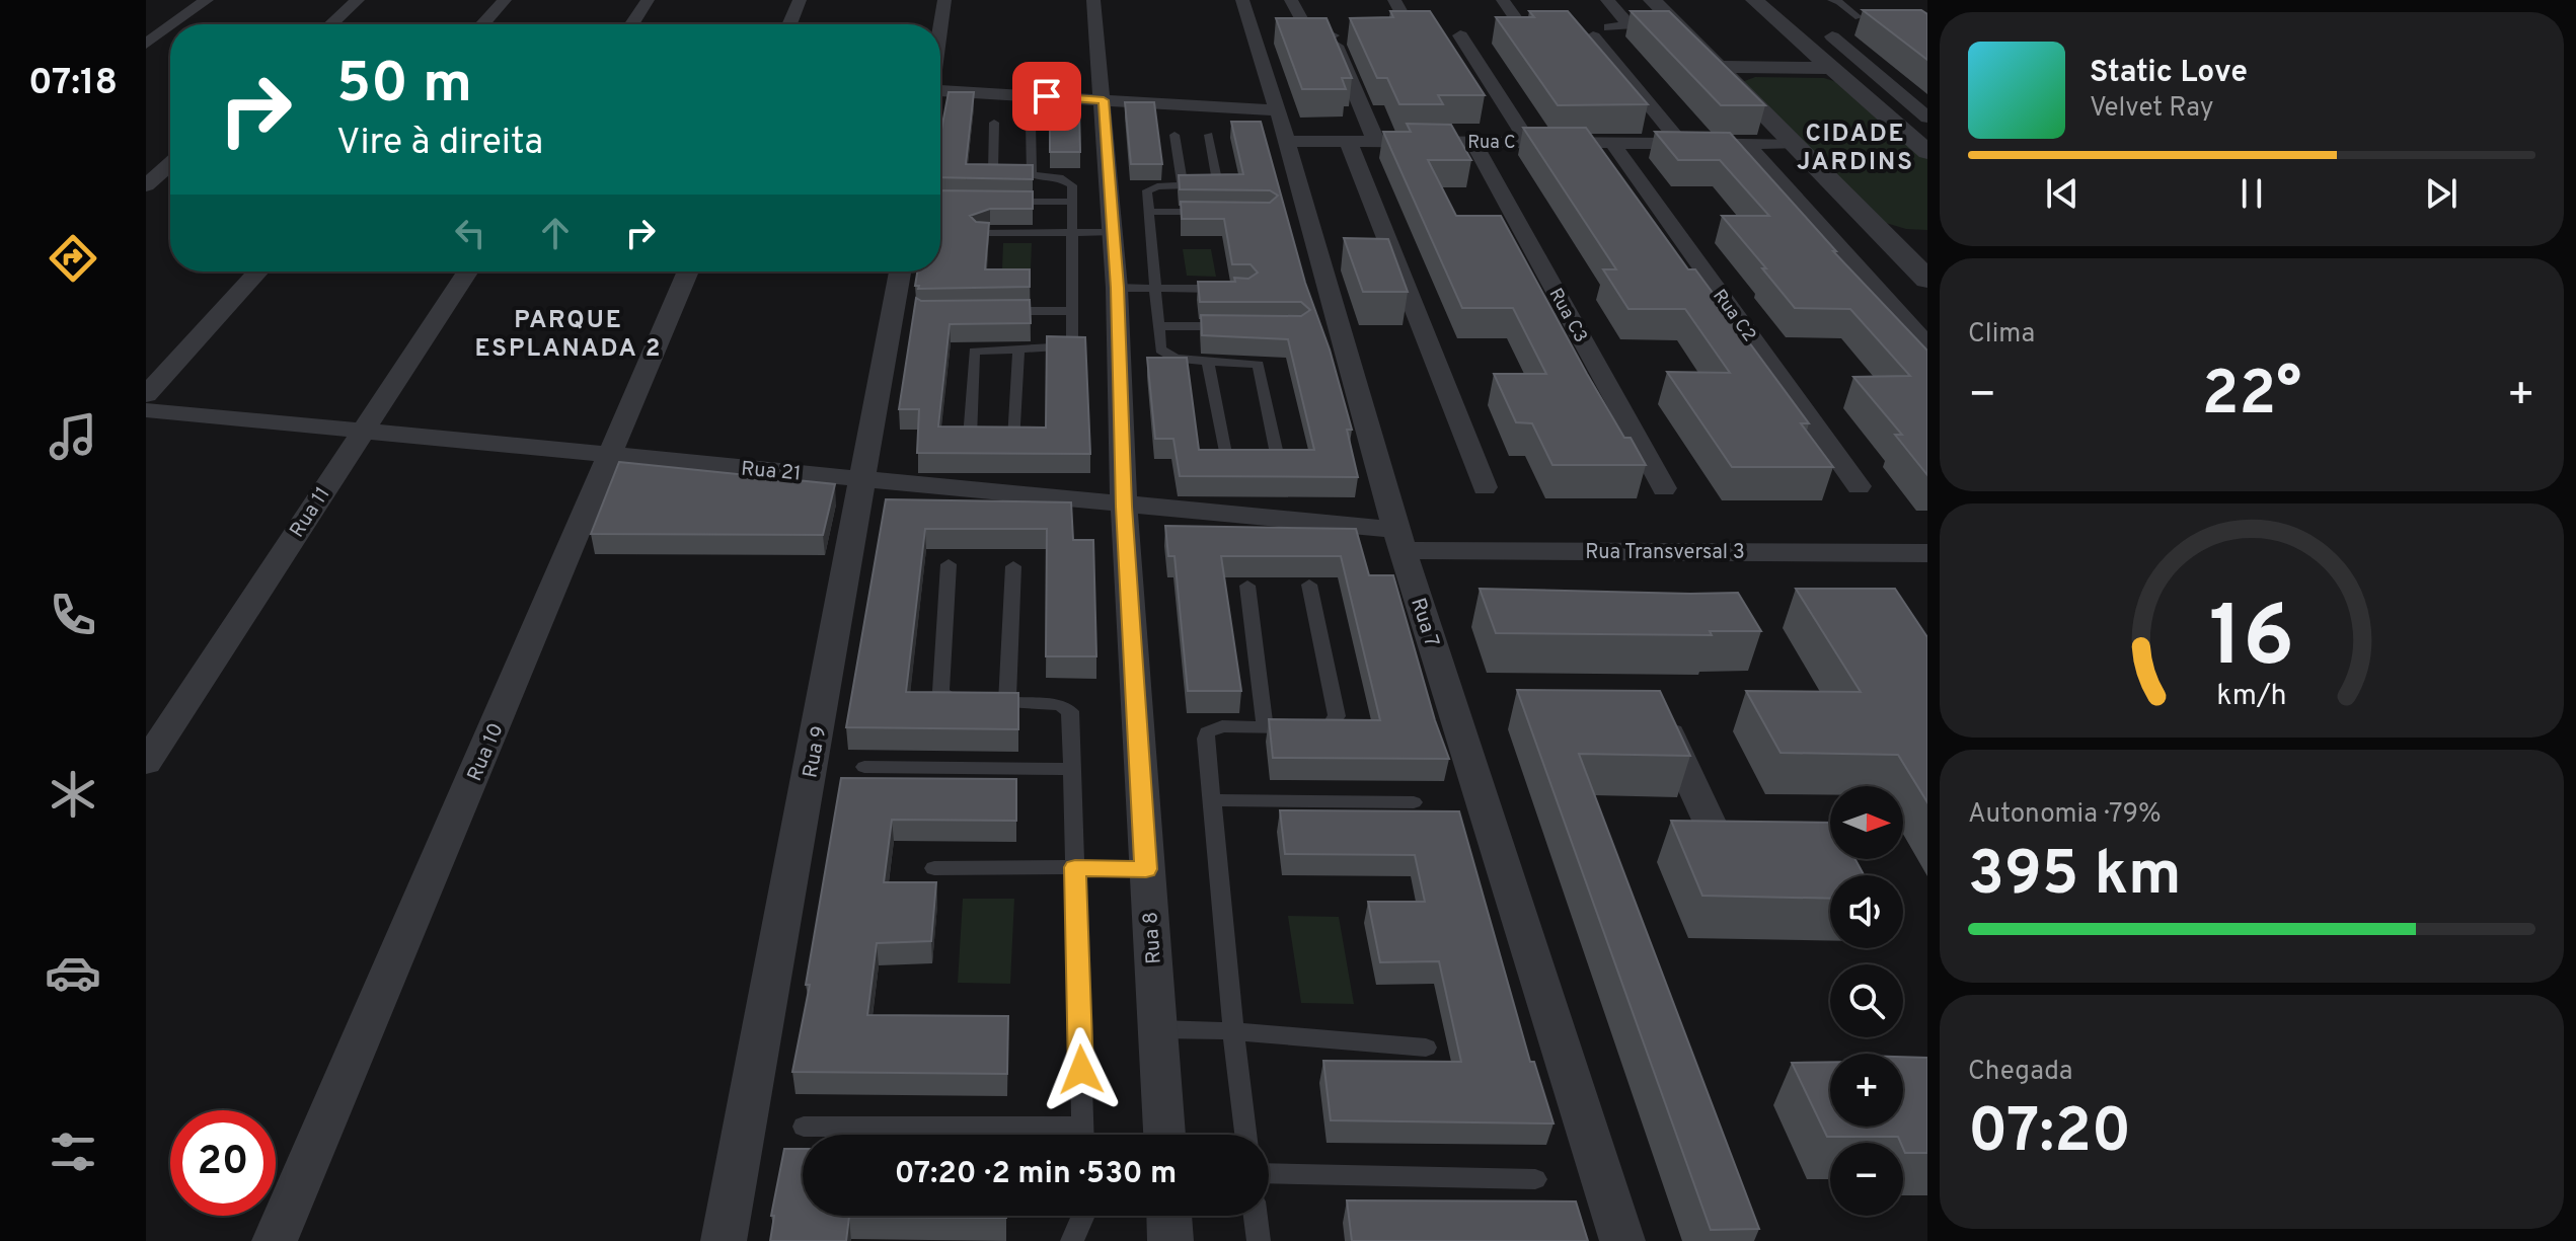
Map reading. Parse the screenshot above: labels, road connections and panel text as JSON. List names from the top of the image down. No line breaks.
{"streets":{"street":["Rua C","Rua C3","Rua C2","Rua 21","Rua 11","Rua Transversal 3","Rua 7","Rua 10","Rua 9","Rua 8"]},"crossings":[["Rua C","Rua C3"],["Rua C","Rua C2"],["Rua C","Rua 7"],["Rua 21","Rua 11"],["Rua 21","Rua Transversal 3"],["Rua 21","Rua 7"],["Rua 21","Rua 10"],["Rua 21","Rua 9"],["Rua 21","Rua 8"],["Rua Transversal 3","Rua 7"]],"districts":["CIDADE JARDINS","PARQUE ESPLANADA 2"],"north":"right","page":{"tabs":"07:18","turn":["50 m","Vire à direita"],"song":["Static Love","Velvet Ray"],"tile":["Clima",["Autonomia · 79%","395 km"],["Chegada","07:20"]],"heat":["−","22°","+"],"map_buttons":["+","−"],"limit":"20","trip":"07:20 · 2 min · 530 m","gauge":["16","km/h"]}}
